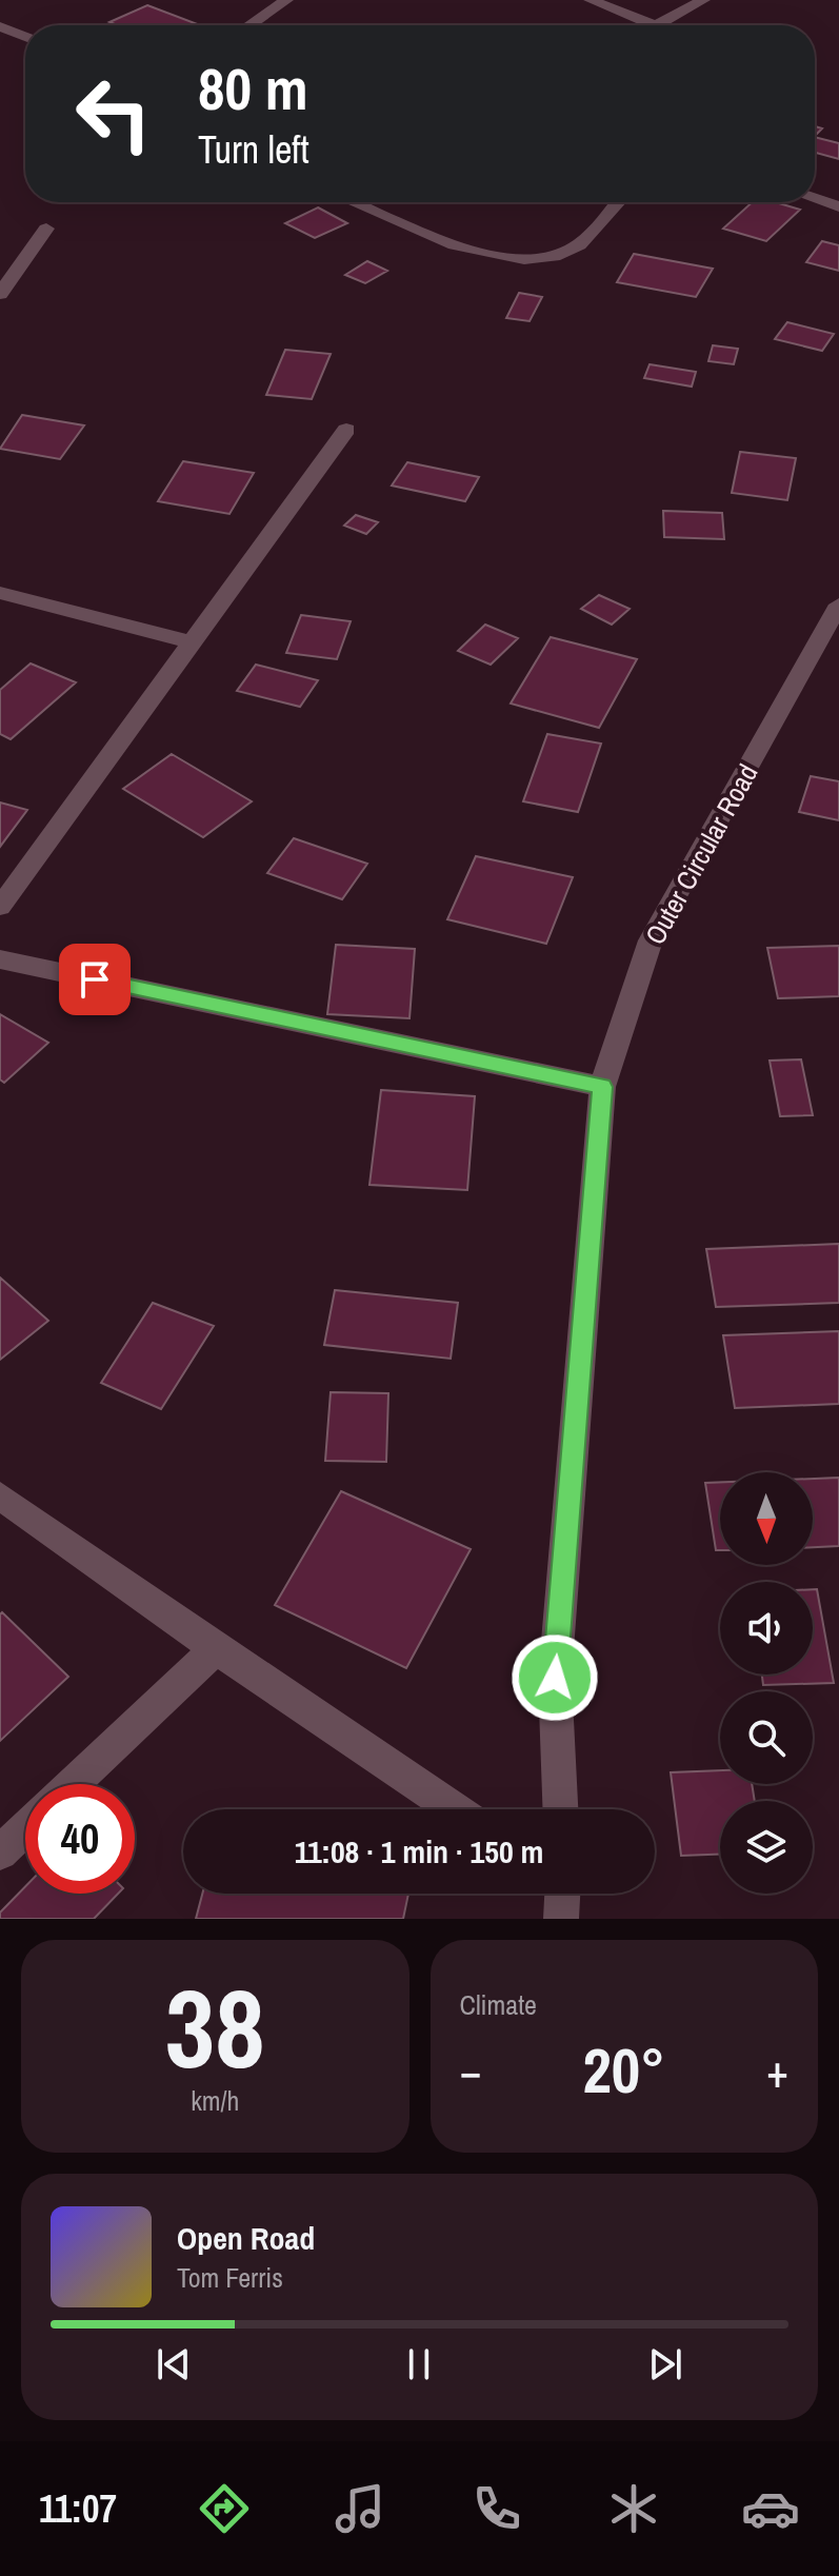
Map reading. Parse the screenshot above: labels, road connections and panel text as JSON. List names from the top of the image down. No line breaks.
{"streets":{"street":["Outer Circular Road"]},"north":"bottom","page":{"turn":["80 m","Turn left"],"limit":"40","trip":"11:08 · 1 min · 150 m","tile":[["38","km/h"],"Climate"],"heat":["−","20°","+"],"song":["Open Road","Tom Ferris"],"tabs":"11:07"}}
